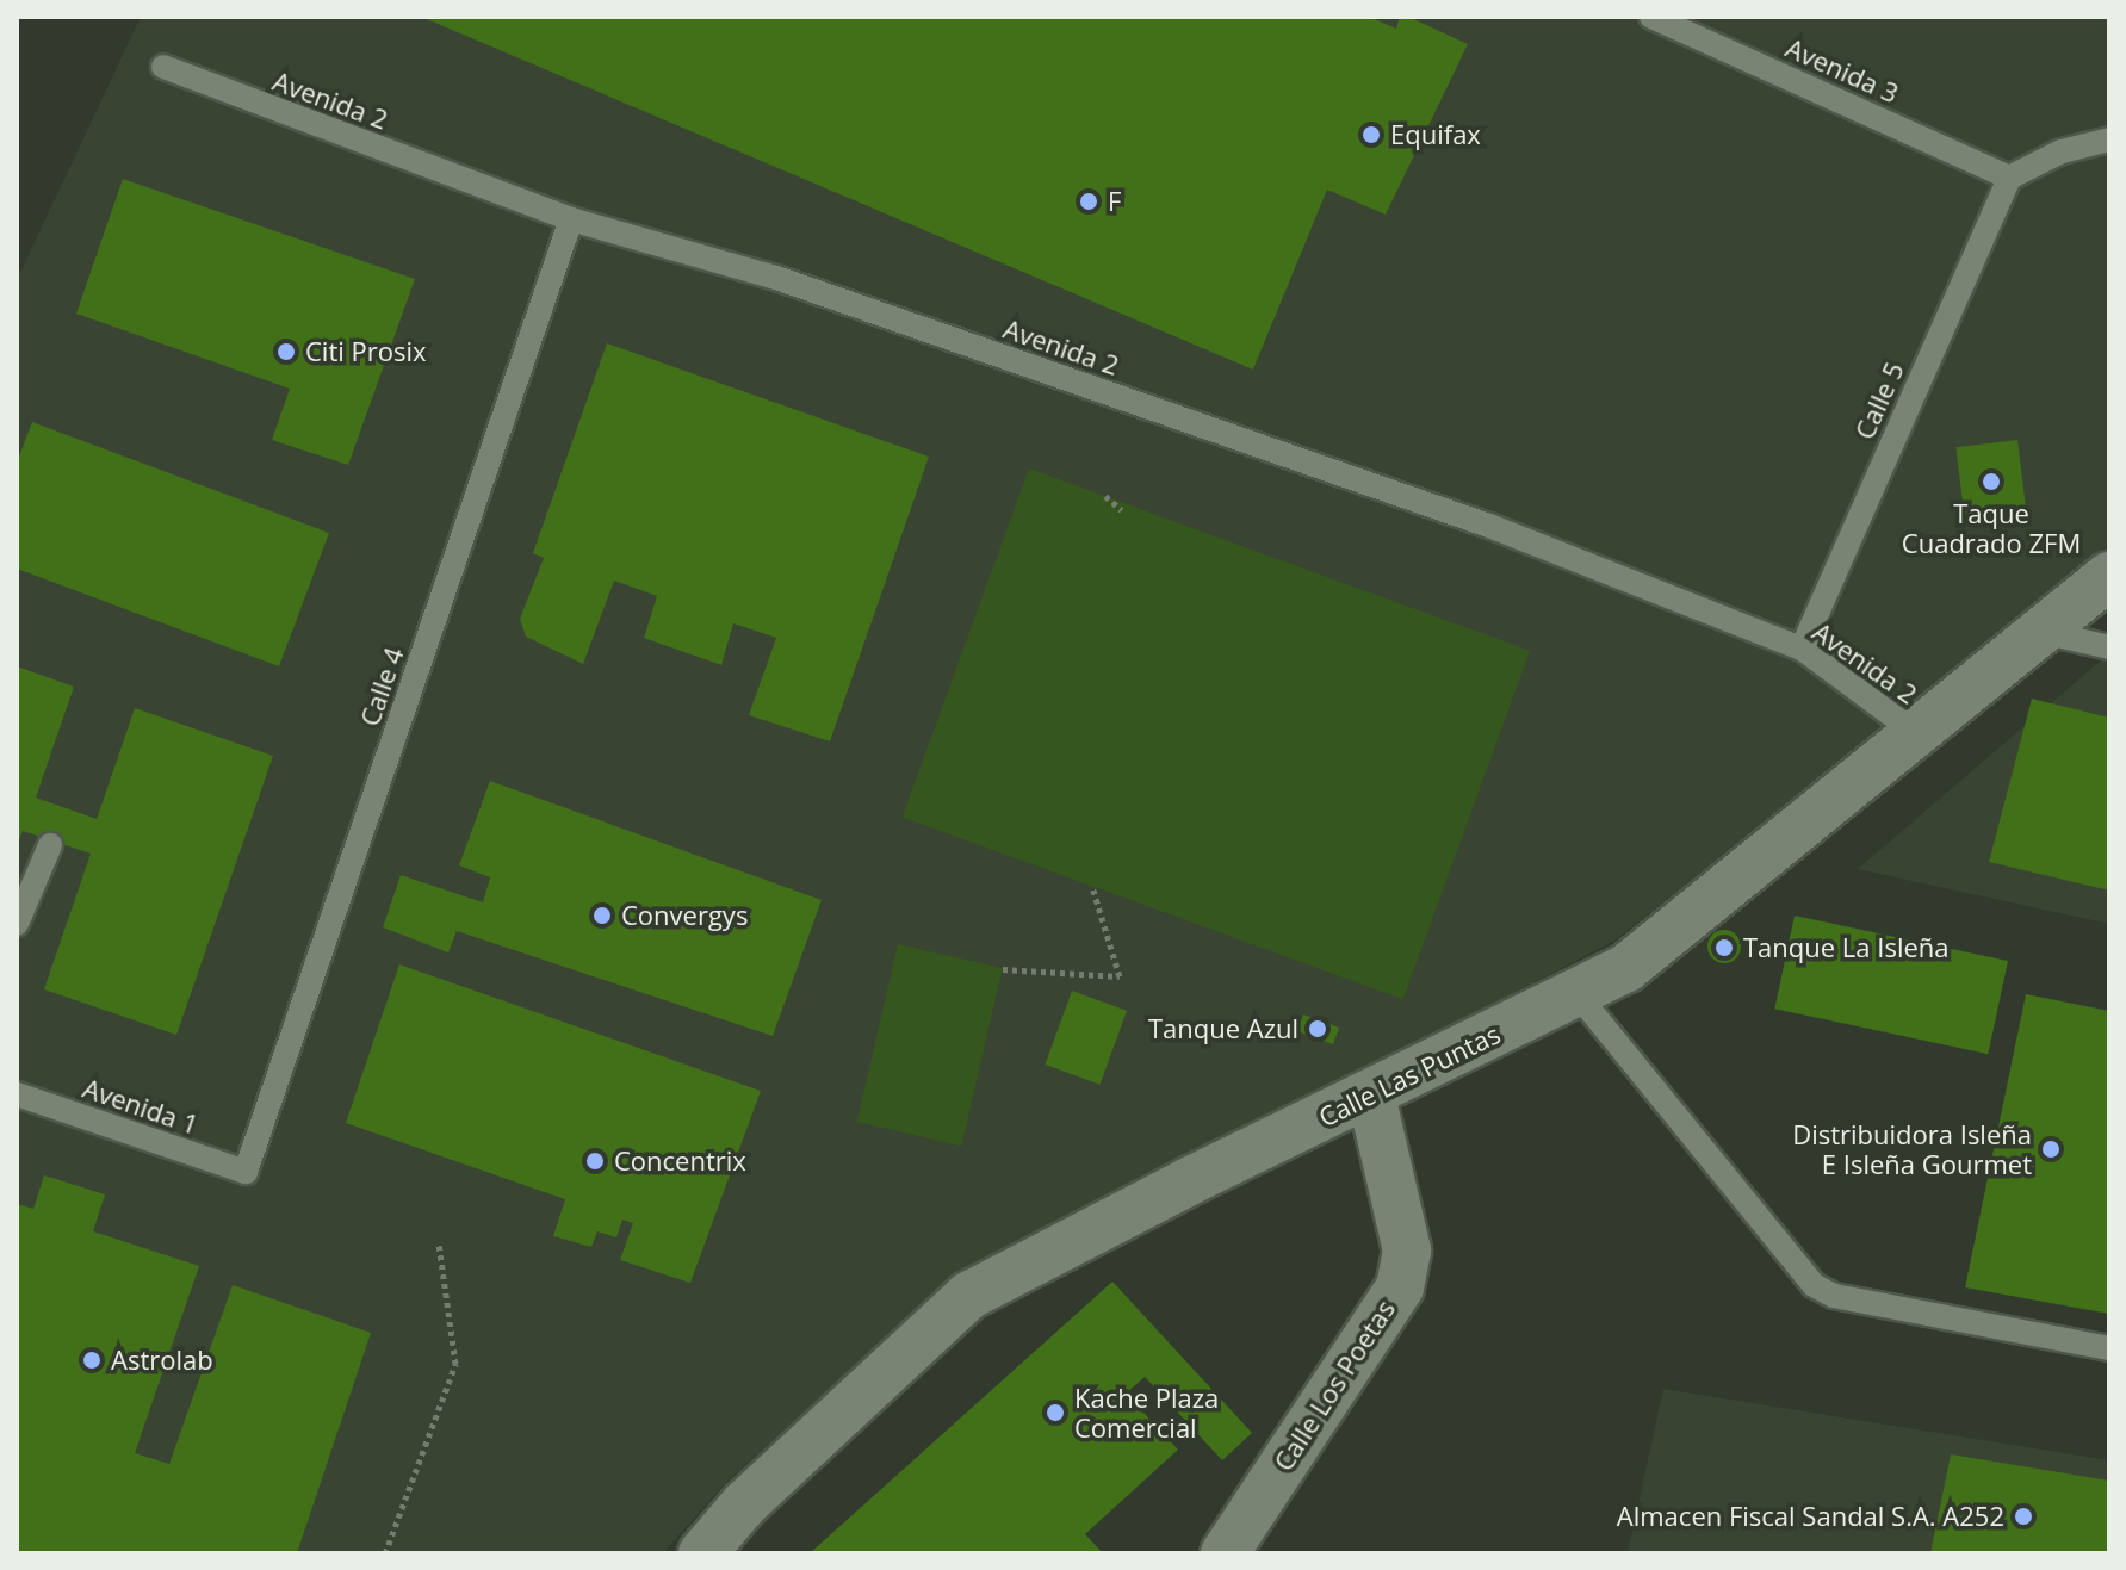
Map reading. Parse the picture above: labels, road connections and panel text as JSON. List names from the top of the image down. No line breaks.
{"streets":{"street":["Calle Las Puntas","Calle Los Poetas"],"lane":["Avenida 3","Avenida 2","Calle 5","Calle 4","Avenida 1"]},"crossings":[["Avenida 3","Calle 5"],["Avenida 2","Calle 5"],["Avenida 2","Calle 4"],["Avenida 2","Calle Las Puntas"],["Calle 4","Avenida 1"],["Calle Las Puntas","Calle Los Poetas"]],"places":["Equifax","F","Citi Prosix","Taque Cuadrado ZFM","Convergys","Tanque La Isleña","Tanque Azul","Distribuidora Isleña E Isleña Gourmet","Concentrix","Astrolab","Kache Plaza Comercial","Almacen Fiscal Sandal S.A. A252"]}
